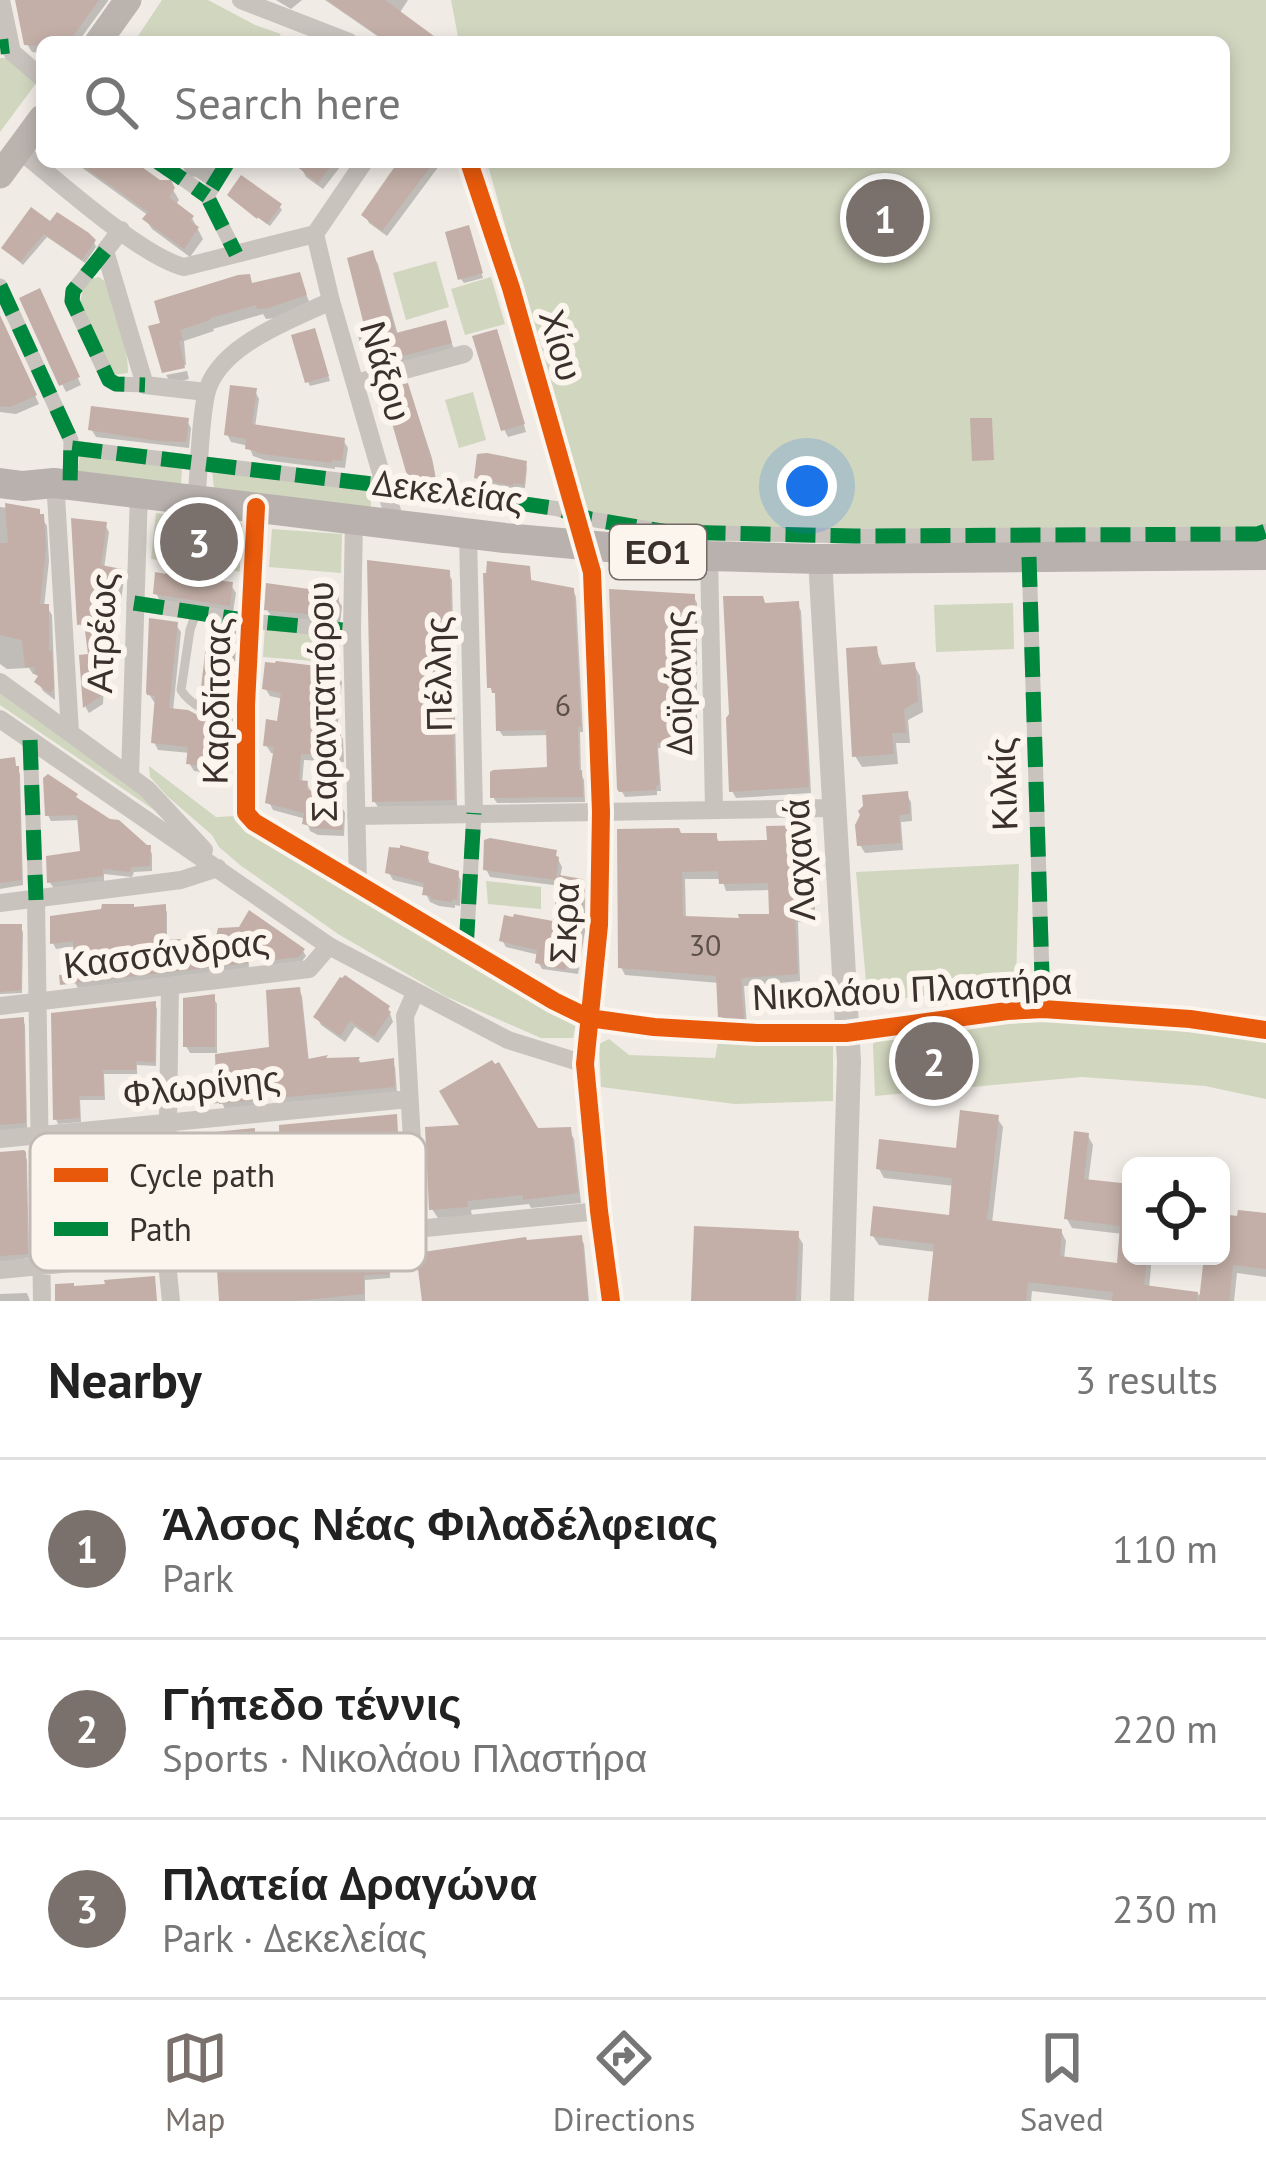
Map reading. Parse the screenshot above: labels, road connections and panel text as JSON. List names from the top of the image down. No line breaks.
{"streets":{"main road":["Δεκελείας","ΕΟ1"],"street":["Χίου","Νάξου","Ατρέως","Πέλλης","Δοϊράνης","Καρδίτσας","Σαρανταπόρου","Κιλκίς","Λαχανά","Σκρα","Κασσάνδρας","Νικολάου Πλαστήρα","Φλωρίνης"]},"crossings":[["Χίου","Δεκελείας"],["Χίου","Σκρα"],["Νάξου","Δεκελείας"],["Δεκελείας","Ατρέως"],["Δεκελείας","Πέλλης"],["Δεκελείας","Δοϊράνης"],["Δεκελείας","Καρδίτσας"],["Δεκελείας","Σαρανταπόρου"],["Δεκελείας","Κιλκίς"],["Δεκελείας","Λαχανά"],["Δεκελείας","Σκρα"],["Καρδίτσας","Νικολάου Πλαστήρα"],["Σαρανταπόρου","Νικολάου Πλαστήρα"],["Κιλκίς","Νικολάου Πλαστήρα"],["Λαχανά","Νικολάου Πλαστήρα"],["Σκρα","Νικολάου Πλαστήρα"]],"house_numbers":["6","30"],"legend":["Cycle path","Path"],"page":{"search":"Search here","pins":["1","3","2"],"heading":["Nearby","3 results"],"list":[{"mark":"1","name":"Άλσος Νέας Φιλαδέλφειας","note":"Park","value":"110 m"},{"mark":"2","name":"Γήπεδο τέννις","note":"Sports · Νικολάου Πλαστήρα","value":"220 m"},{"mark":"3","name":"Πλατεία Δραγώνα","note":"Park · Δεκελείας","value":"230 m"}],"nav":["Map","Directions","Saved"]}}
